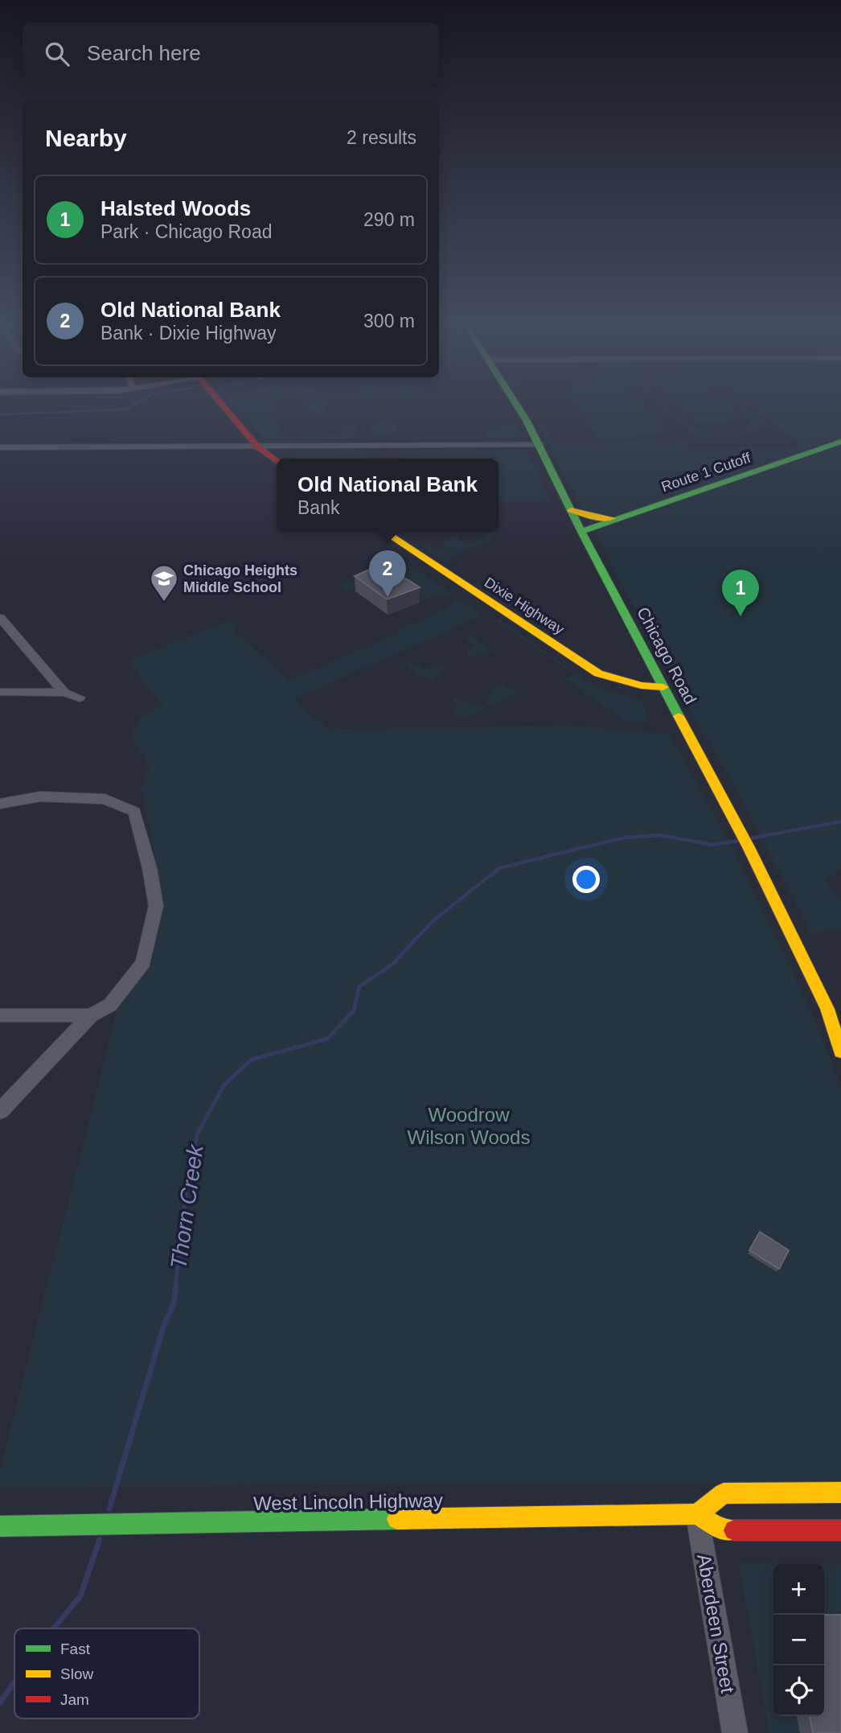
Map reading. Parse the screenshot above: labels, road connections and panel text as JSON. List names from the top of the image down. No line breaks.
{"streets":{"main road":["Route 1 Cutoff","Dixie Highway","Chicago Road","West Lincoln Highway"],"street":["Aberdeen Street"]},"crossings":[["Route 1 Cutoff","Chicago Road"],["Dixie Highway","Chicago Road"],["West Lincoln Highway","Aberdeen Street"]],"water":["Thorn Creek"],"parks":["Woodrow Wilson Woods"],"places":{"school or university":["Chicago Heights Middle School"]},"legend":["Fast","Slow","Jam"],"page":{"search":"Search here","heading":["Nearby","2 results"],"list":[{"mark":"1","name":"Halsted Woods","note":"Park · Chicago Road","value":"290 m"},{"mark":"2","name":"Old National Bank","note":"Bank · Dixie Highway","value":"300 m"}],"popup":["Old National Bank","Bank"],"pins":["2","1"],"map_buttons":["+","−"]}}
